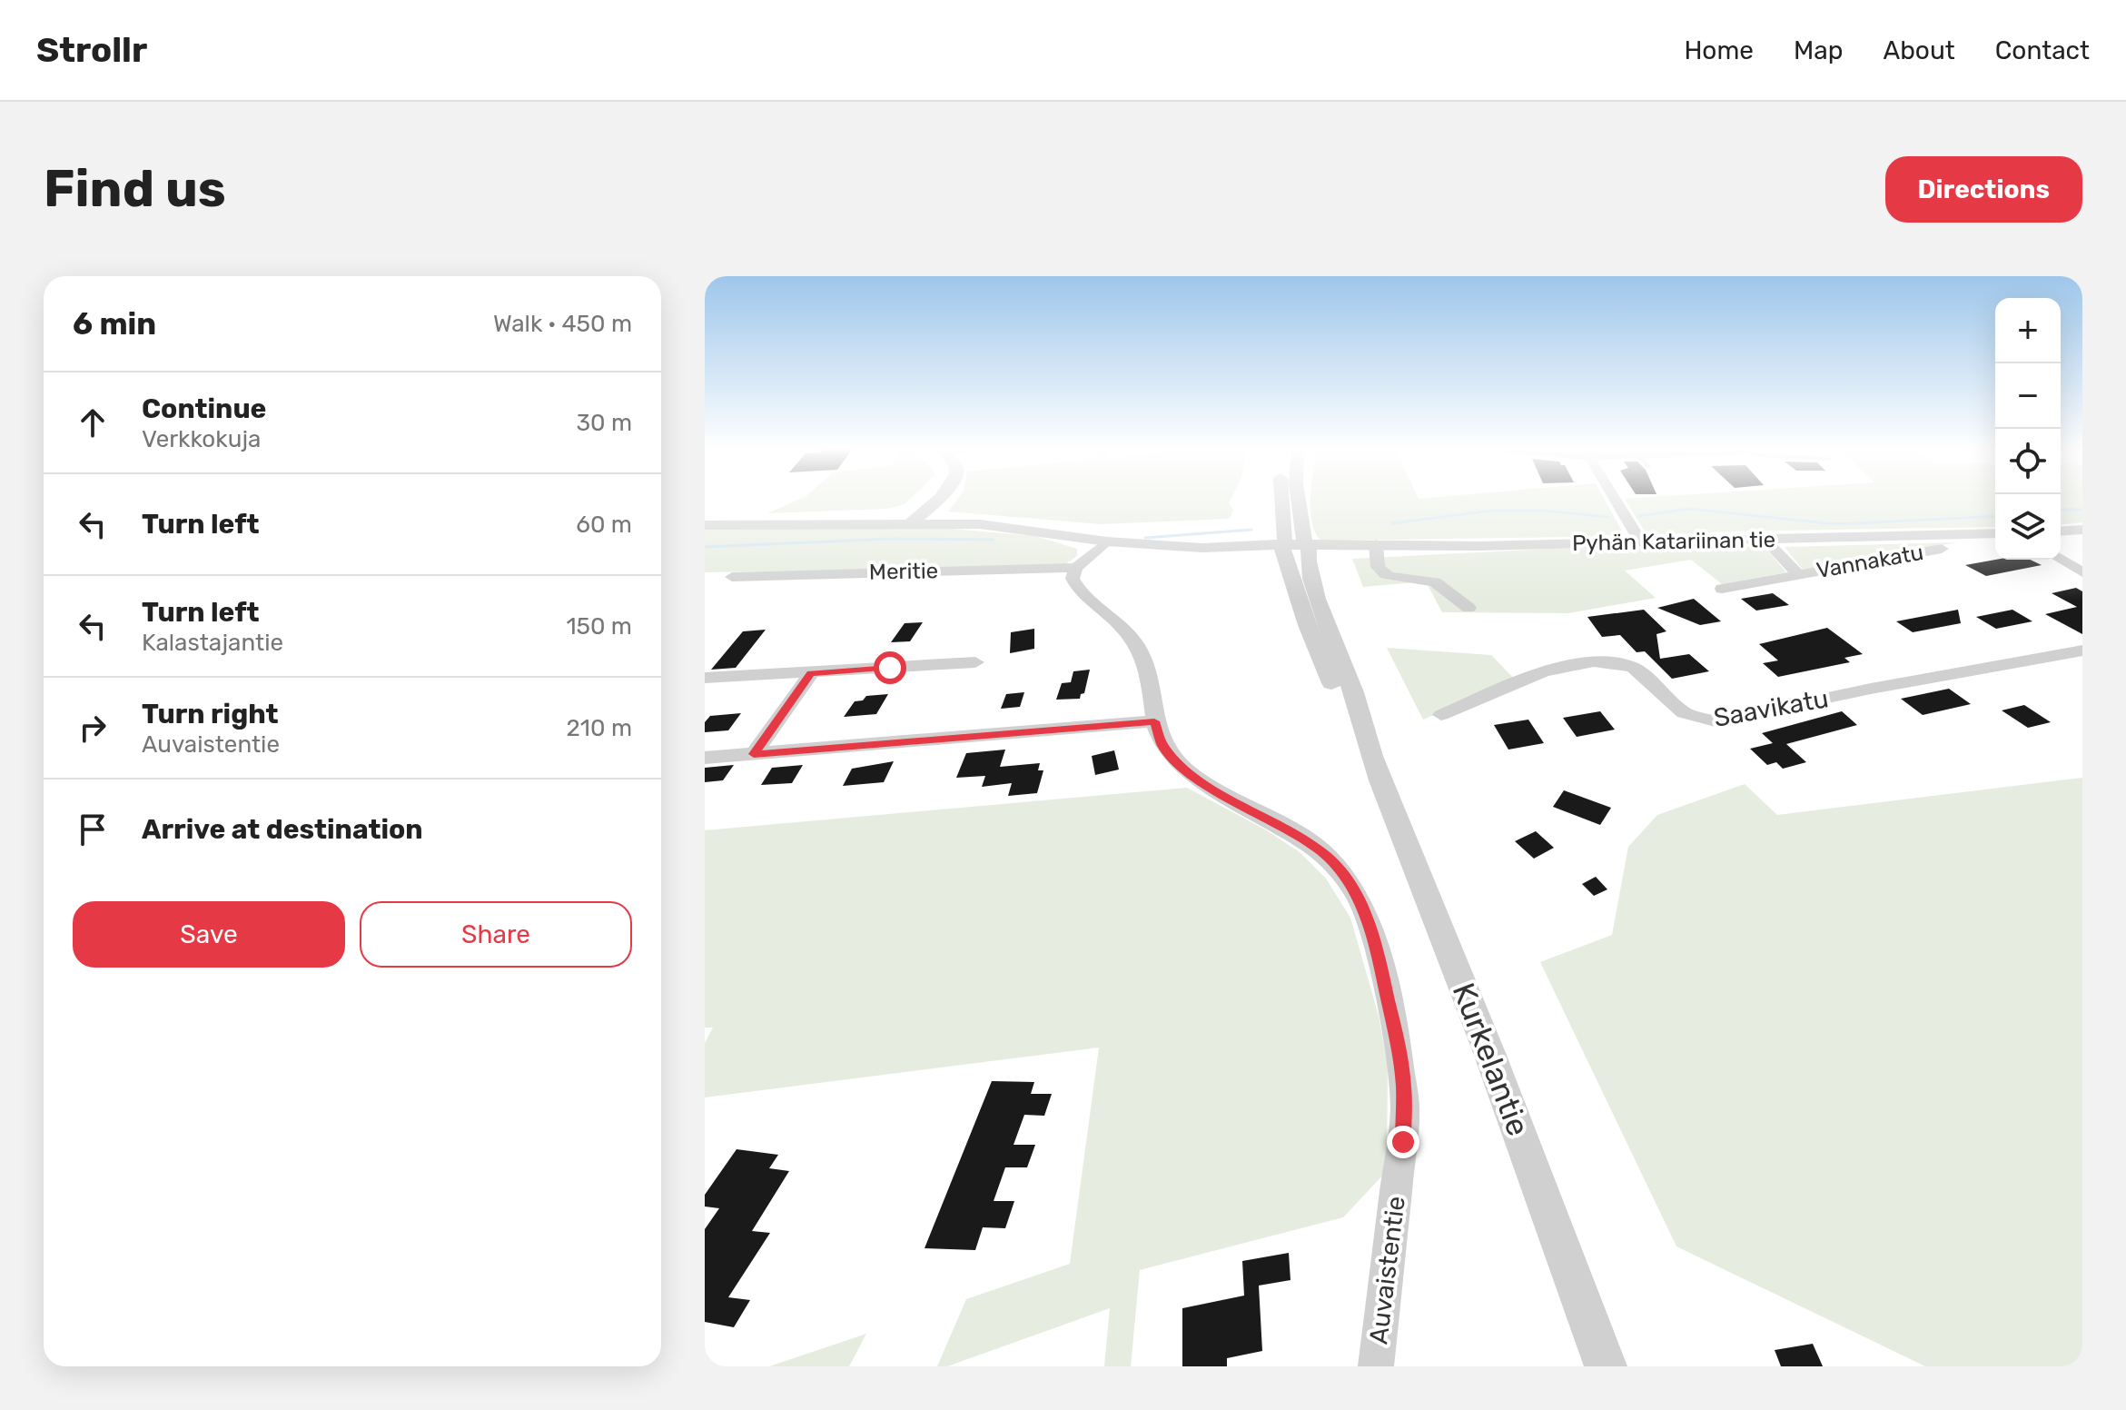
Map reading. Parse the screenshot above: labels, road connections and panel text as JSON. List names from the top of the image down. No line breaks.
{"streets":{"street":["Pyhän Katariinan tie","Vannakatu","Meritie","Saavikatu","Kurkelantie","Auvaistentie"]},"crossings":[["Pyhän Katariinan tie","Vannakatu"],["Pyhän Katariinan tie","Kurkelantie"],["Meritie","Auvaistentie"]],"page":{"header":"Strollr","nav":["Home","Map","About","Contact"],"buttons":["Directions",["Save","Share"]],"title":"Find us","heading":["6 min","Walk · 450 m"],"map_buttons":["+","−"],"list":[["Continue","Verkkokuja","30 m"],["Turn left","60 m"],["Turn left","Kalastajantie","150 m"],["Turn right","Auvaistentie","210 m"],"Arrive at destination"]}}
